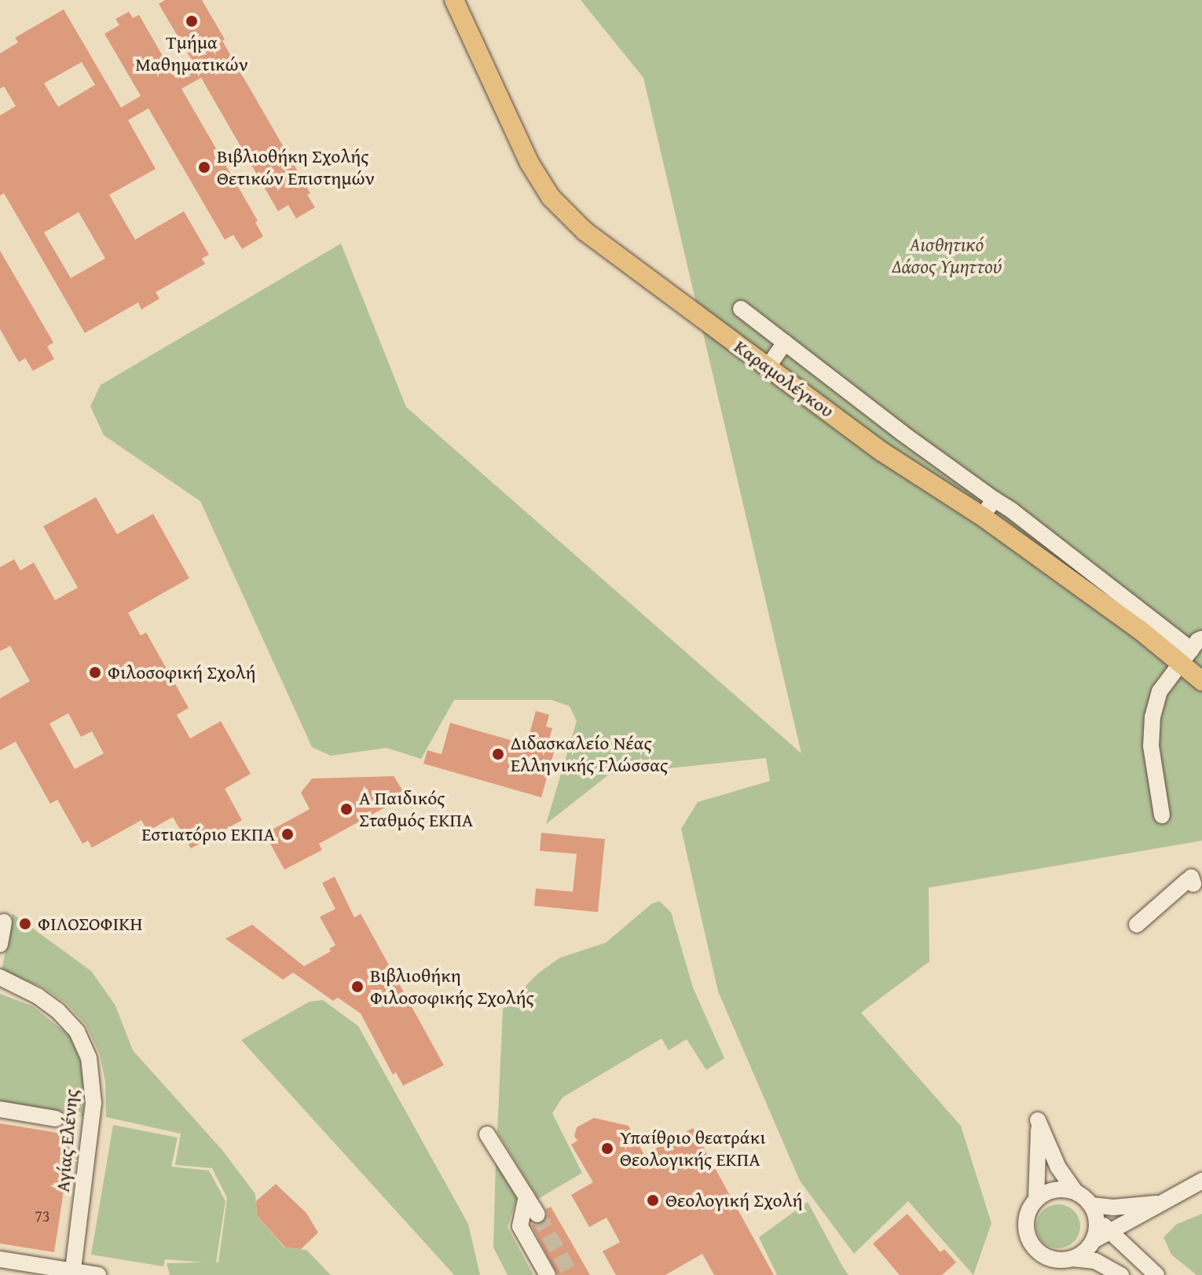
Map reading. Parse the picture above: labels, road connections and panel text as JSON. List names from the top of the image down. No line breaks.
{"streets":{"main road":["Καραμολέγκου"],"street":["Αγίας Ελένης"]},"parks":["Αισθητικό Δάσος Υμηττού"],"places":["Τμήμα Μαθηματικών","Βιβλιοθήκη Σχολής Θετικών Επιστημών","Φιλοσοφική Σχολή","Διδασκαλείο Νέας Ελληνικής Γλώσσας","Α Παιδικός Σταθμός ΕΚΠΑ","Εστιατόριο ΕΚΠΑ","ΦΙΛΟΣΟΦΙΚΗ","Βιβλιοθήκη Φιλοσοφικής Σχολής","Υπαίθριο θεατράκι Θεολογικής ΕΚΠΑ","Θεολογική Σχολή"],"house_numbers":["73"]}
